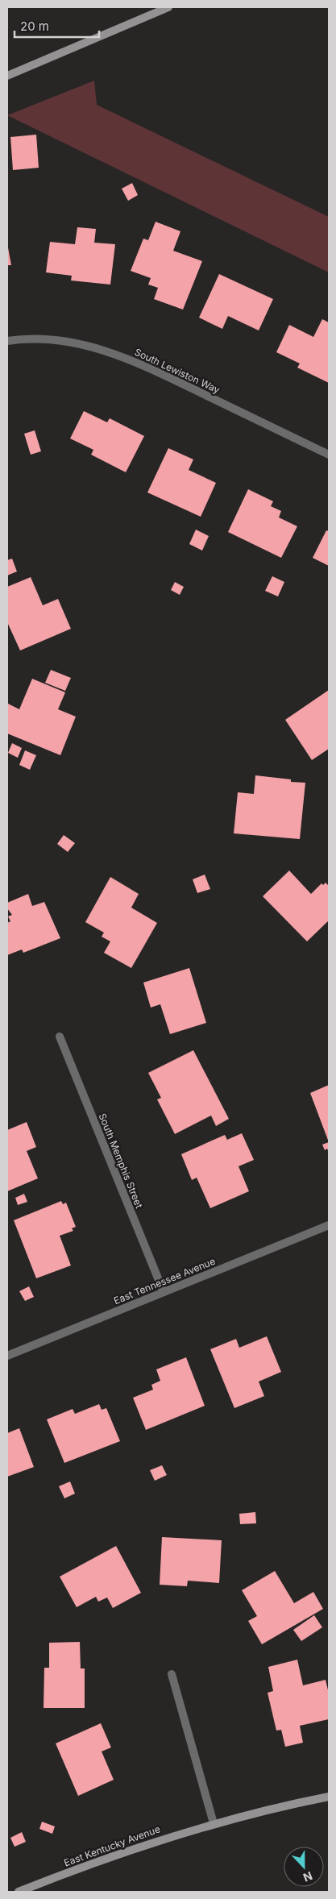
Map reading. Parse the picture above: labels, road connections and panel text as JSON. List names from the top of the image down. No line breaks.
{"streets":{"street":["South Lewiston Way","South Memphis Street","East Tennessee Avenue","East Kentucky Avenue"]},"crossings":[["South Memphis Street","East Tennessee Avenue"]],"scale_bar":"20 m","north":"bottom"}
